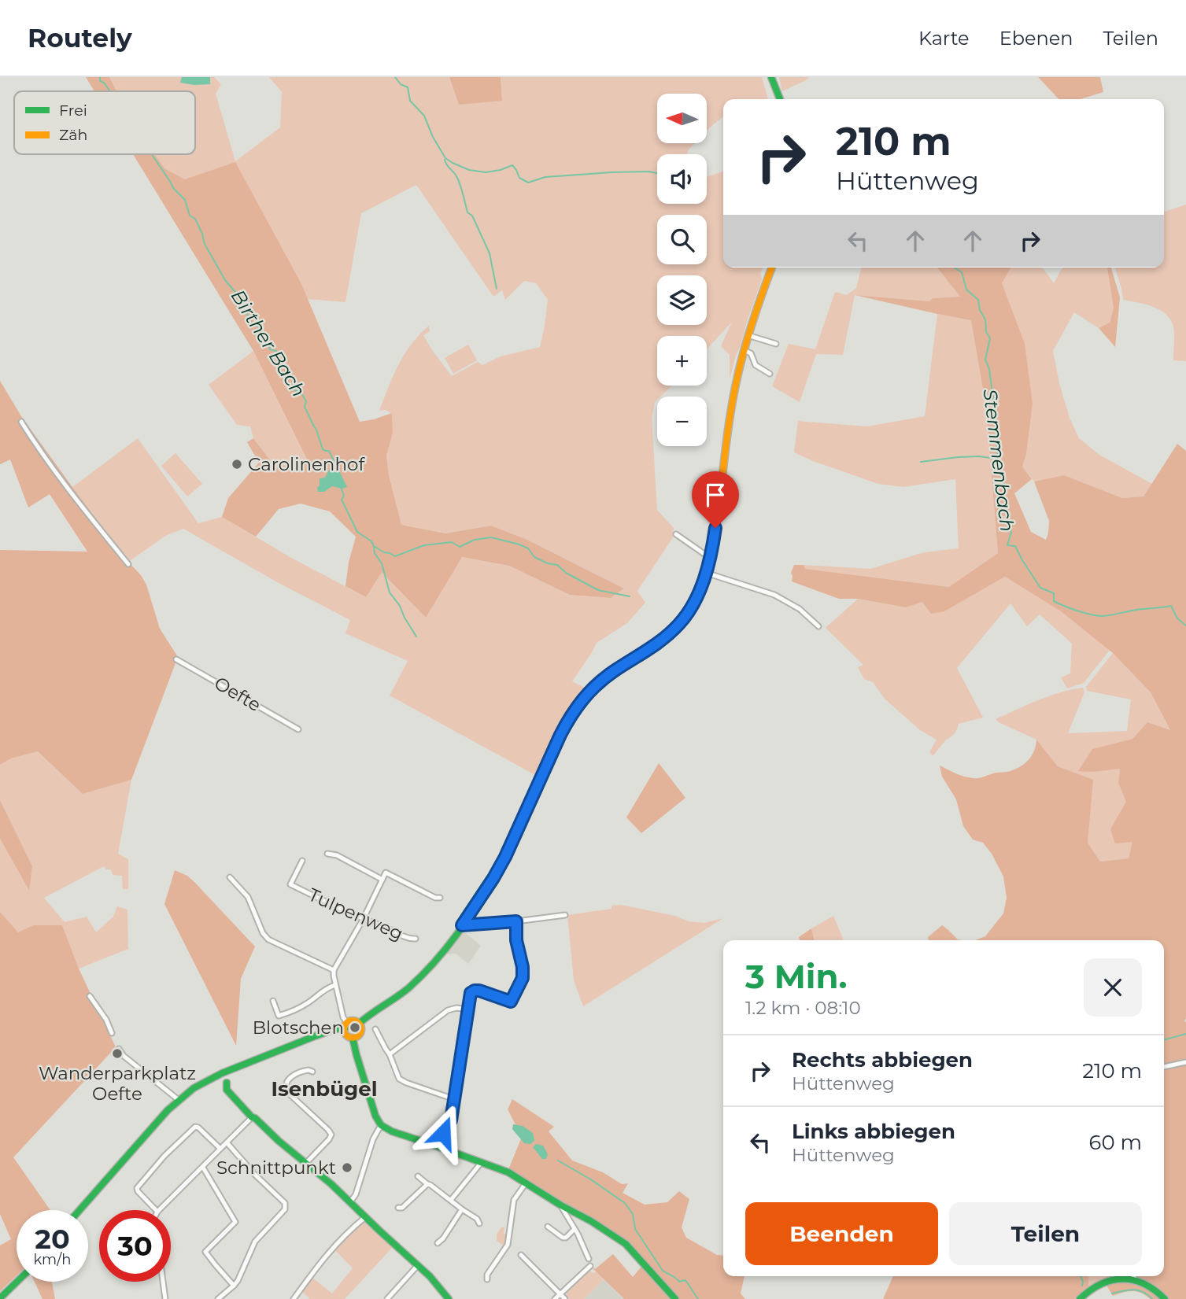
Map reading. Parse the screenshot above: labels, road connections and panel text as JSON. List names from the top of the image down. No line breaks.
{"streets":{"street":["Oefte","Tulpenweg"]},"districts":["Isenbügel"],"water":["Birther Bach","Stemmenbach"],"places":["Carolinenhof","Blotschen","Wanderparkplatz Oefte","Schnittpunkt"],"legend":["Frei","Zäh"],"north":"left","page":{"header":"Routely","nav":["Karte","Ebenen","Teilen"],"map_buttons":["+","−"],"turn":["210 m","Hüttenweg"],"heading":["3 Min.","1.2 km · 08:10"],"list":[{"name":"Rechts abbiegen","note":"Hüttenweg","value":"210 m"},{"name":"Links abbiegen","note":"Hüttenweg","value":"60 m"}],"buttons":["Beenden","Teilen"],"speed":"20 km/h","limit":"30"}}
